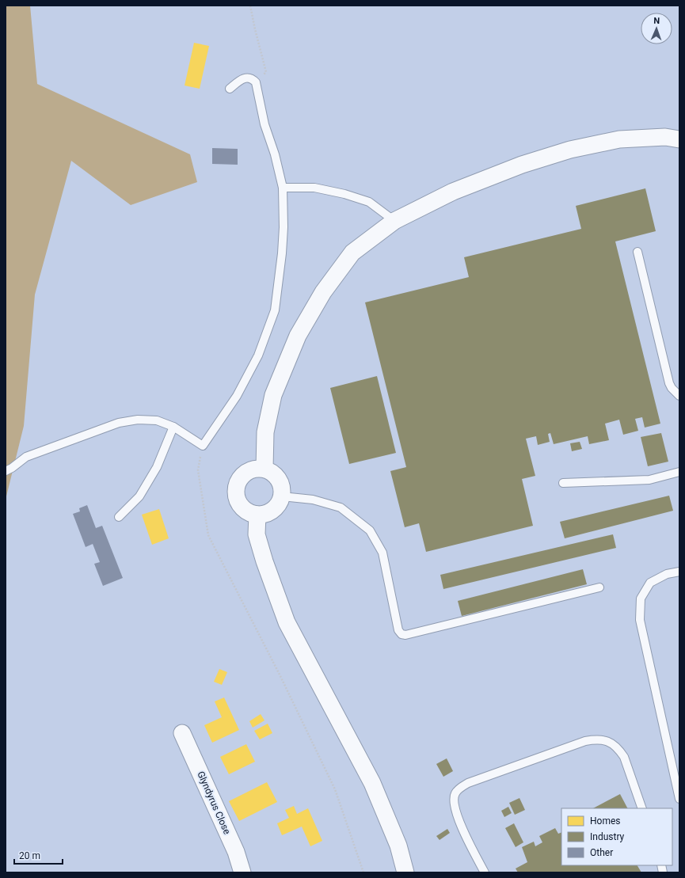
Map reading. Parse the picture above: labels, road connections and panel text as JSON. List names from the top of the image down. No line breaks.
{"streets":{"street":["Glyndyrus Close"]},"legend":["Homes","Industry","Other"],"scale_bar":"20 m","north":"top"}
